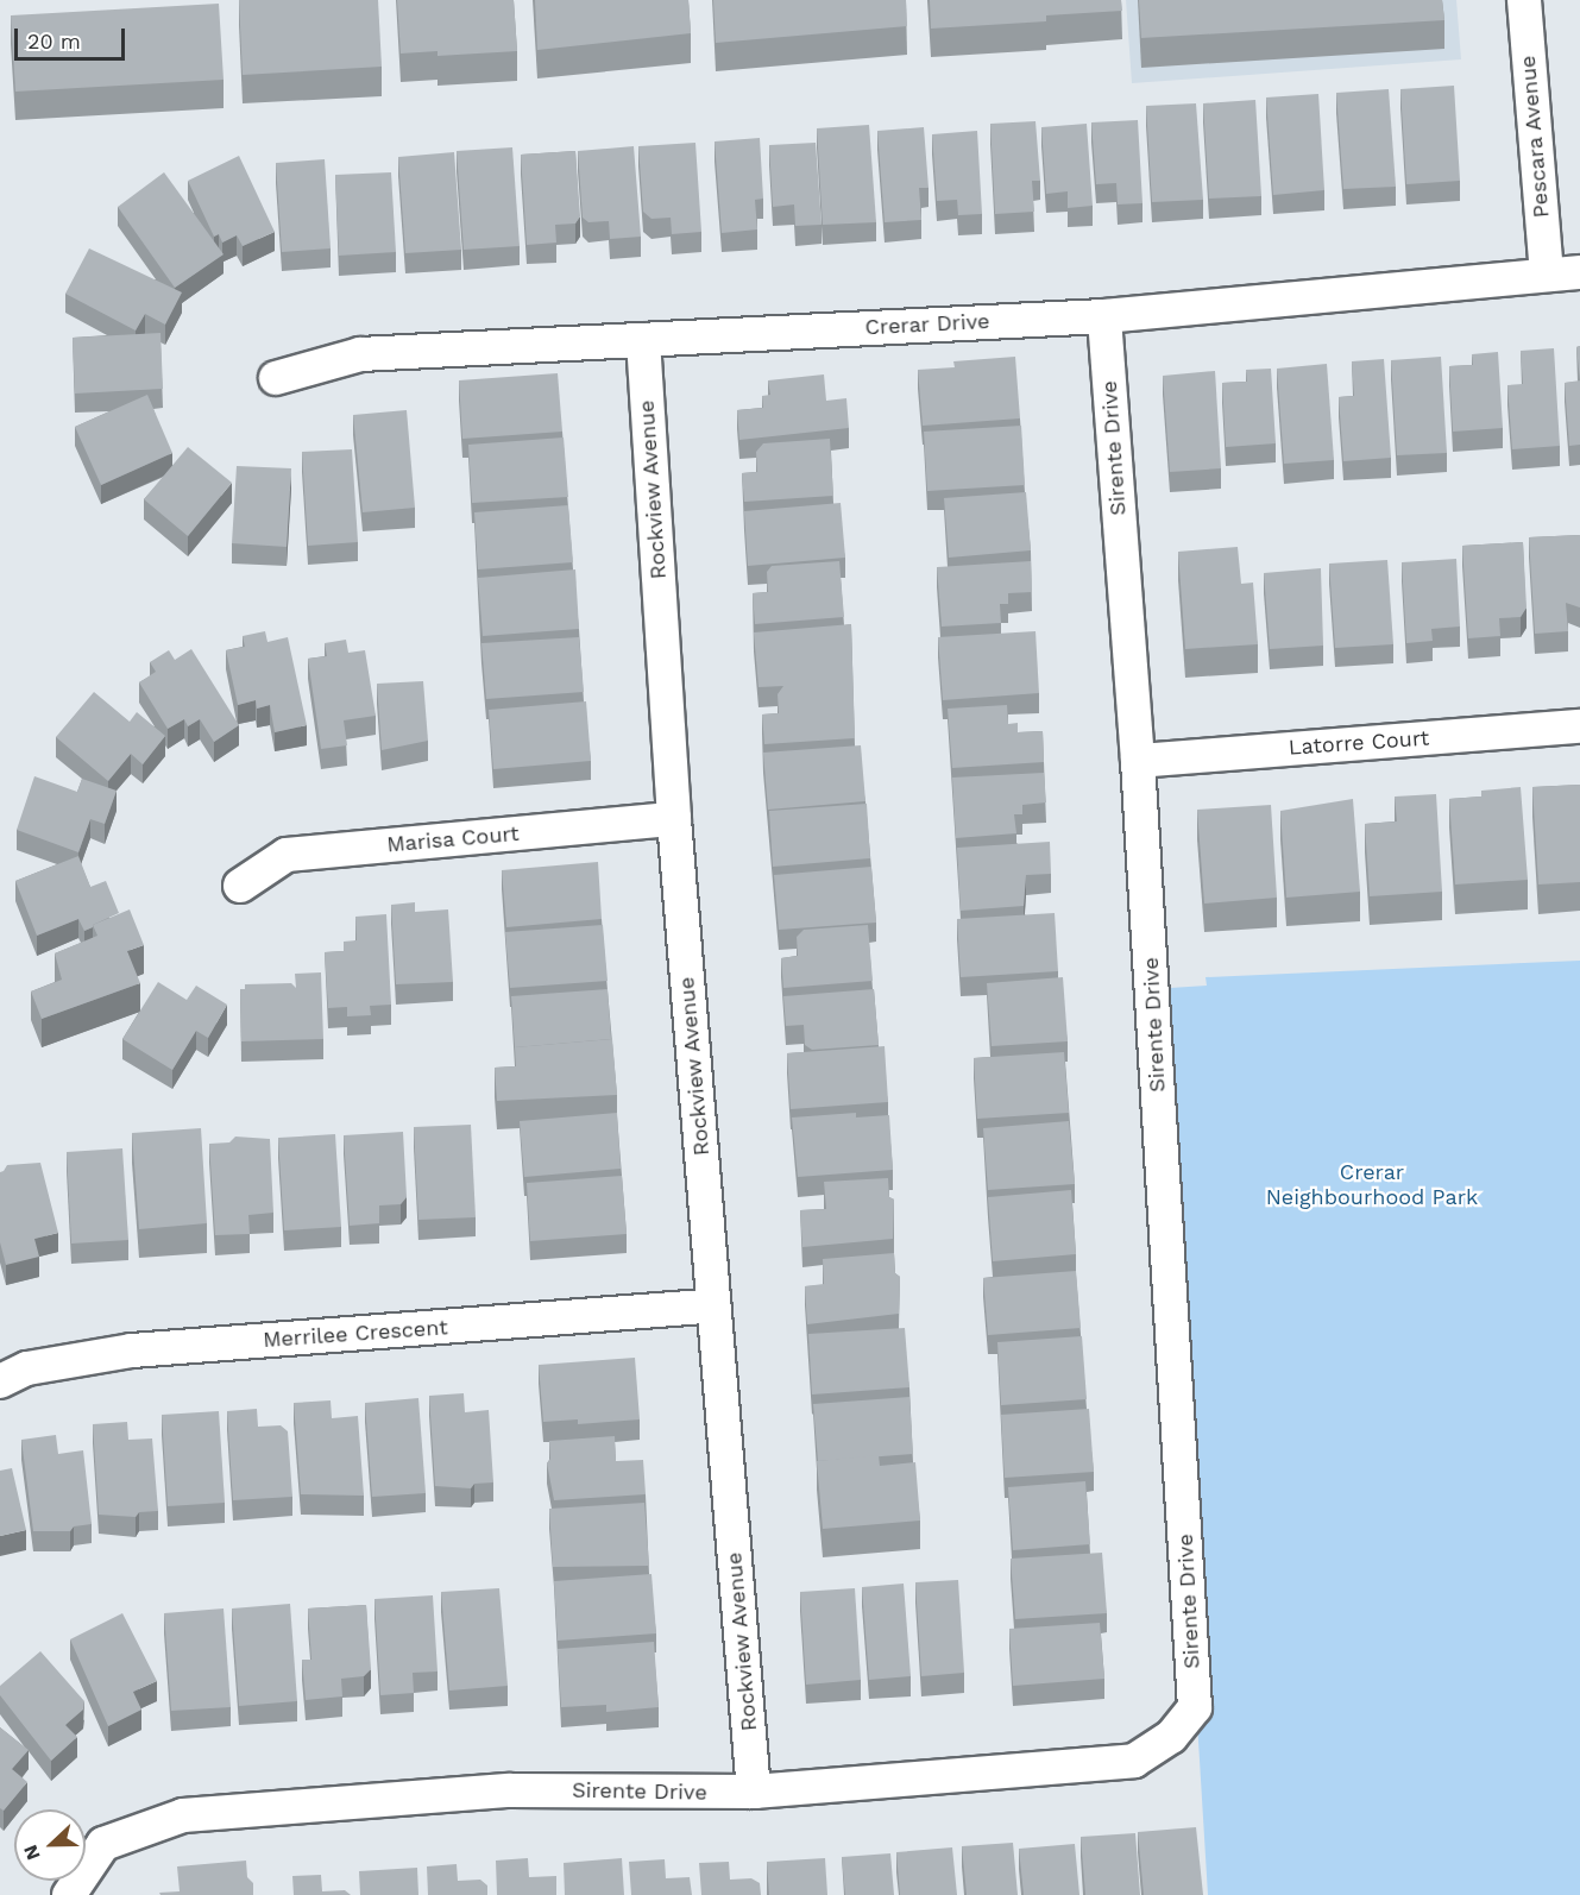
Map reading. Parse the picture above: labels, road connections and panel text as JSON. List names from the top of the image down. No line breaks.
{"streets":{"street":["Pescara Avenue","Crerar Drive","Sirente Drive","Rockview Avenue","Latorre Court","Marisa Court","Merrilee Crescent"]},"crossings":[["Pescara Avenue","Crerar Drive"],["Crerar Drive","Sirente Drive"],["Crerar Drive","Rockview Avenue"],["Sirente Drive","Rockview Avenue"],["Sirente Drive","Latorre Court"],["Rockview Avenue","Marisa Court"],["Rockview Avenue","Merrilee Crescent"]],"parks":["Crerar Neighbourhood Park"],"scale_bar":"20 m","north":"left"}
